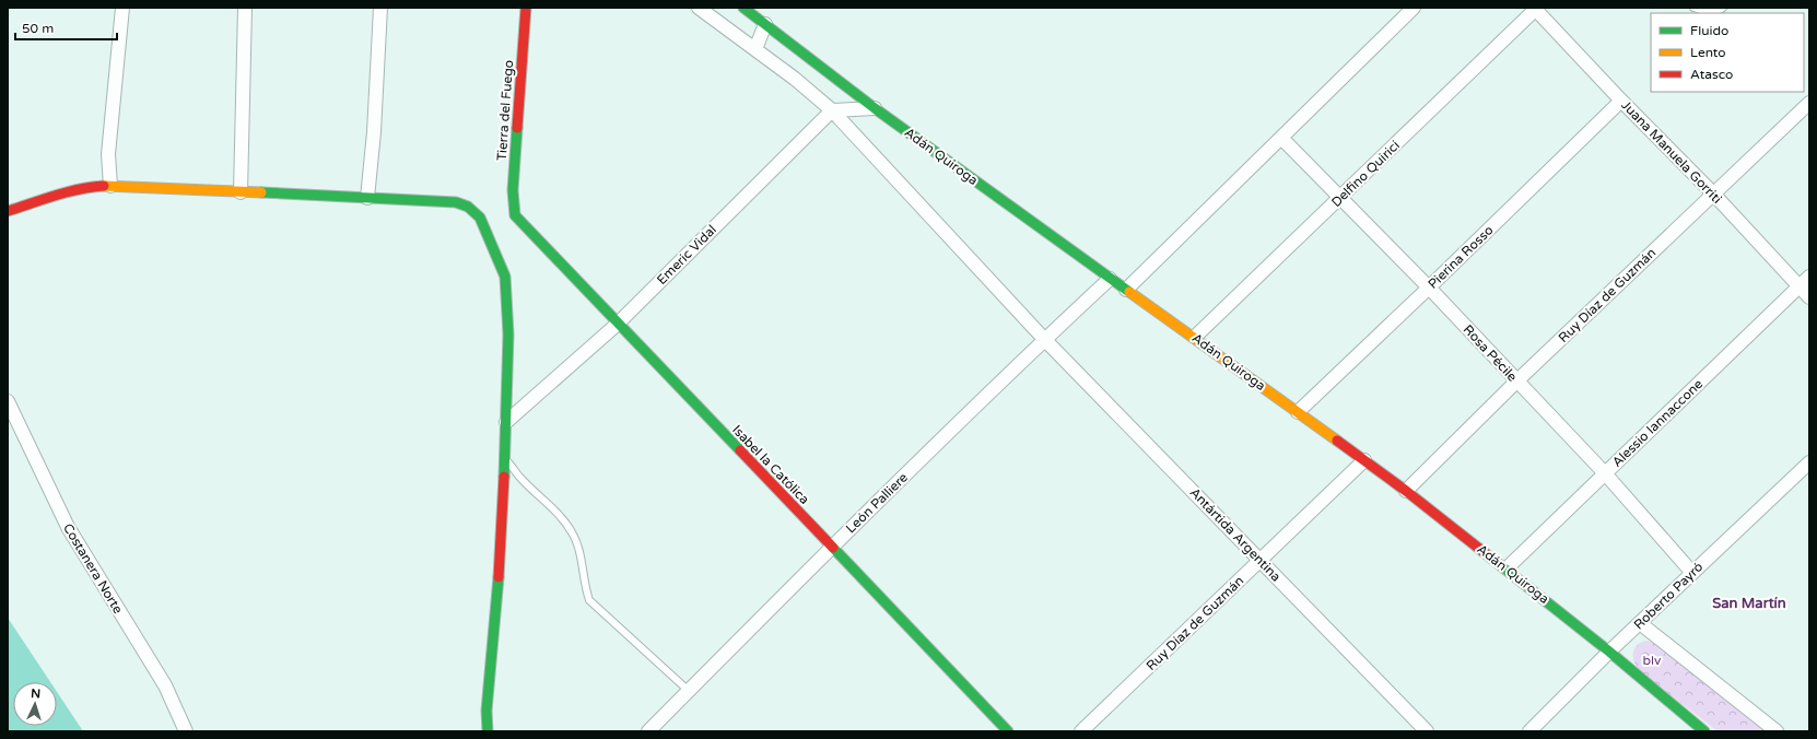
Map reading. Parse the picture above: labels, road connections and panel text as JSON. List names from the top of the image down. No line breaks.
{"streets":{"street":["Tierra del Fuego","Juana Manuela Gorriti","Adán Quiroga","Delfino Quirici","Emeric Vidal","Pierina Rosso","Ruy Díaz de Guzmán","Rosa Pécile","Alessio Iannaccone","Isabel la Católica","León Palliere","Antártida Argentina","Costanera Norte","Roberto Payró"]},"crossings":[["Tierra del Fuego","Isabel la Católica"],["Juana Manuela Gorriti","Delfino Quirici"],["Juana Manuela Gorriti","Pierina Rosso"],["Juana Manuela Gorriti","Ruy Díaz de Guzmán"],["Juana Manuela Gorriti","Alessio Iannaccone"],["Adán Quiroga","Delfino Quirici"],["Adán Quiroga","Pierina Rosso"],["Adán Quiroga","Ruy Díaz de Guzmán"],["Adán Quiroga","Alessio Iannaccone"],["Adán Quiroga","León Palliere"],["Adán Quiroga","Roberto Payró"],["Delfino Quirici","Rosa Pécile"],["Emeric Vidal","Isabel la Católica"],["Pierina Rosso","Rosa Pécile"],["Ruy Díaz de Guzmán","Rosa Pécile"],["Ruy Díaz de Guzmán","Antártida Argentina"],["Rosa Pécile","Alessio Iannaccone"],["Rosa Pécile","Roberto Payró"],["Isabel la Católica","León Palliere"],["León Palliere","Antártida Argentina"]],"districts":["San Martín"],"parks":["blv"],"legend":["Fluido","Lento","Atasco"],"scale_bar":"50 m","north":"top"}
